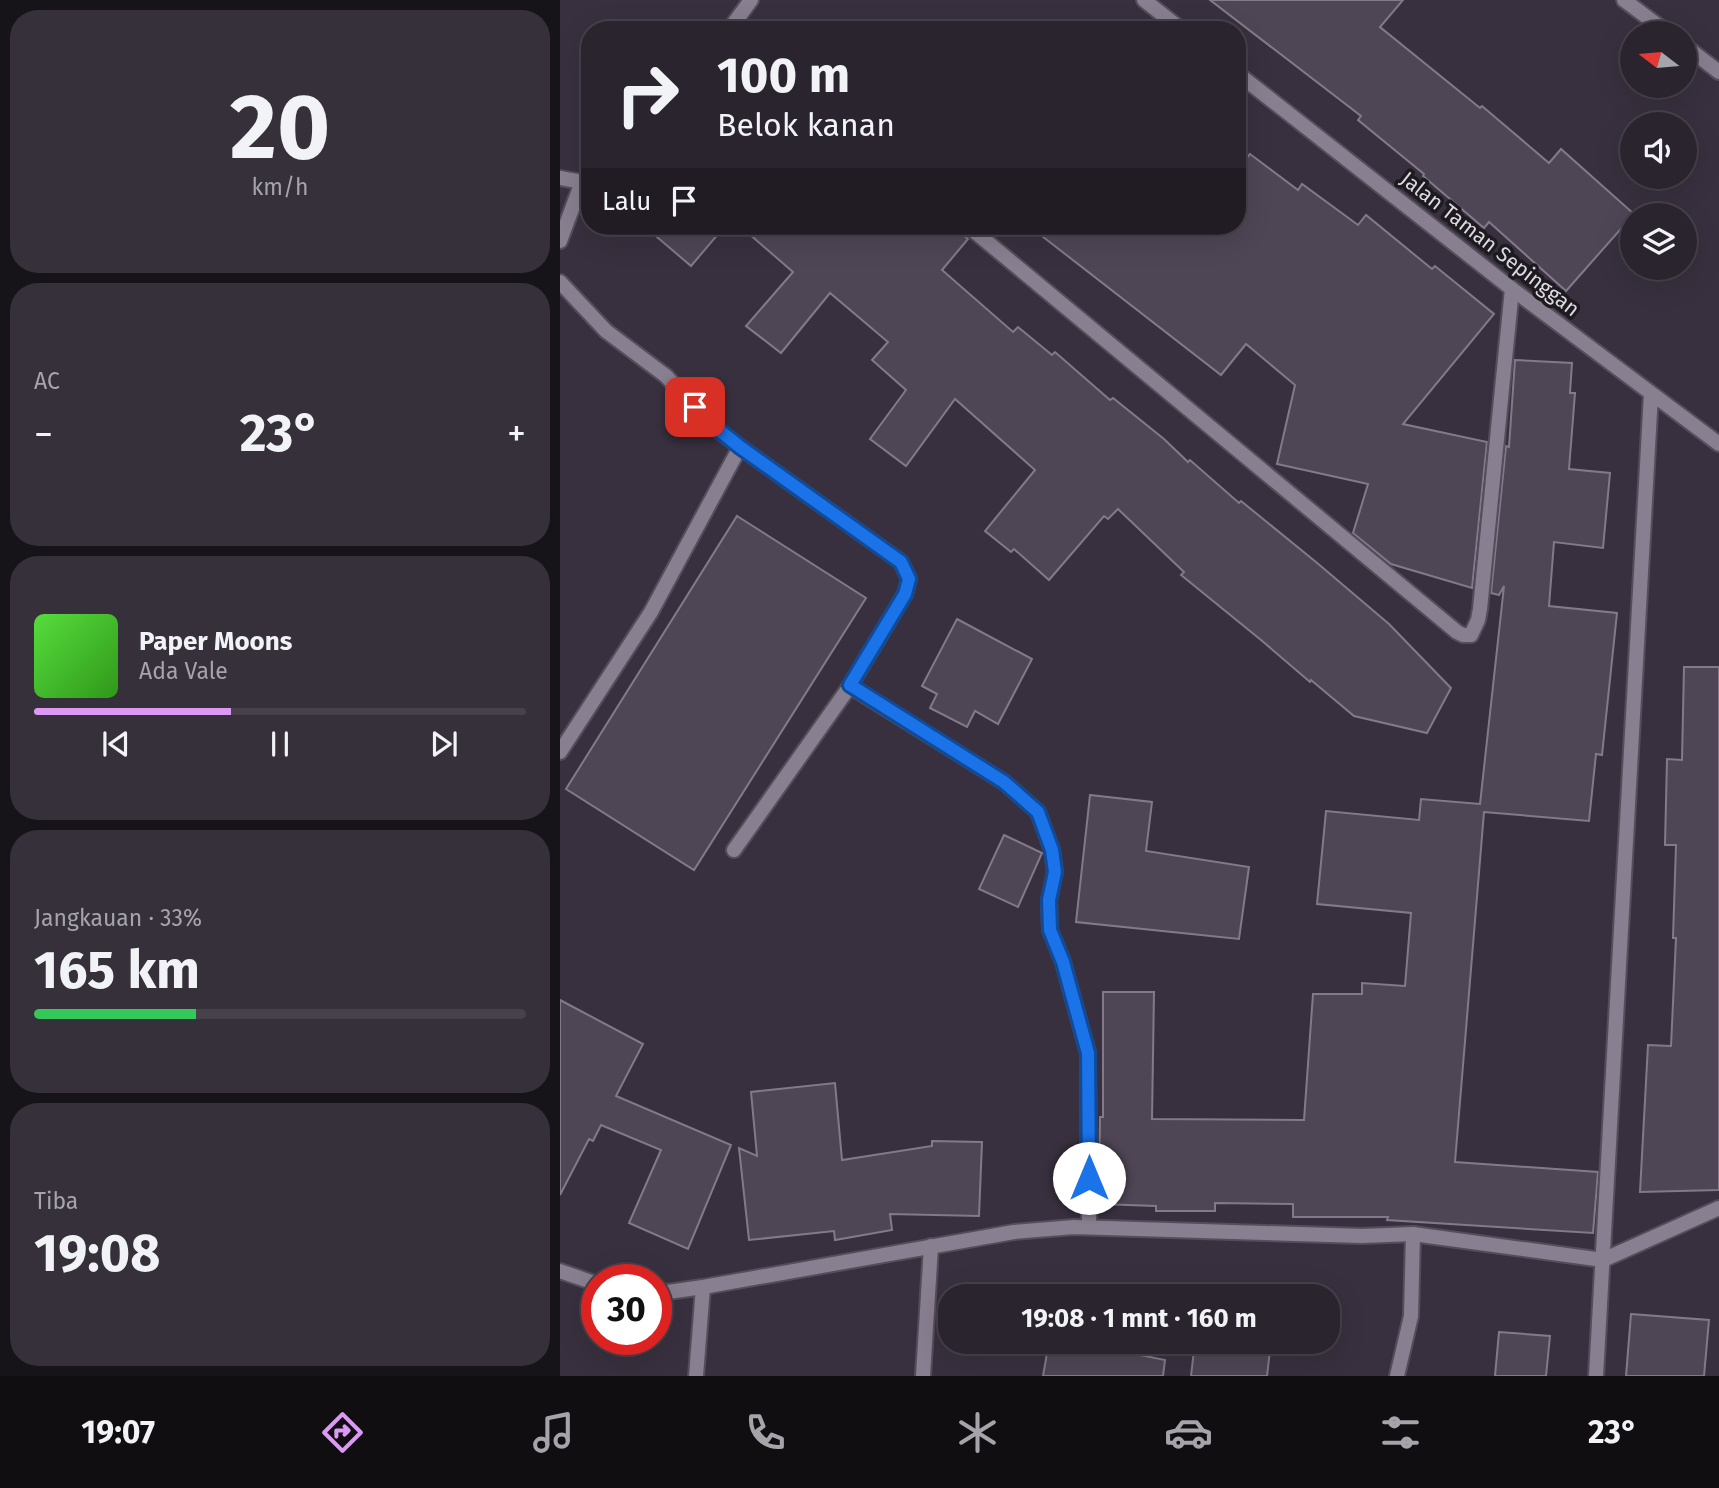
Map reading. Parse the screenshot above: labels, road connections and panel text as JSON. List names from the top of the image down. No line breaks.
{"streets":{"street":["Jalan Taman Sepinggan"]},"north":"left","page":{"tile":[["20","km/h"],"AC",["Jangkauan · 33%","165 km"],["Tiba","19:08"]],"turn":["100 m","Belok kanan"],"then":"Lalu","heat":["−","23°","+"],"song":["Paper Moons","Ada Vale"],"limit":"30","trip":"19:08 · 1 mnt · 160 m","tabs":["19:07","23°"]}}
